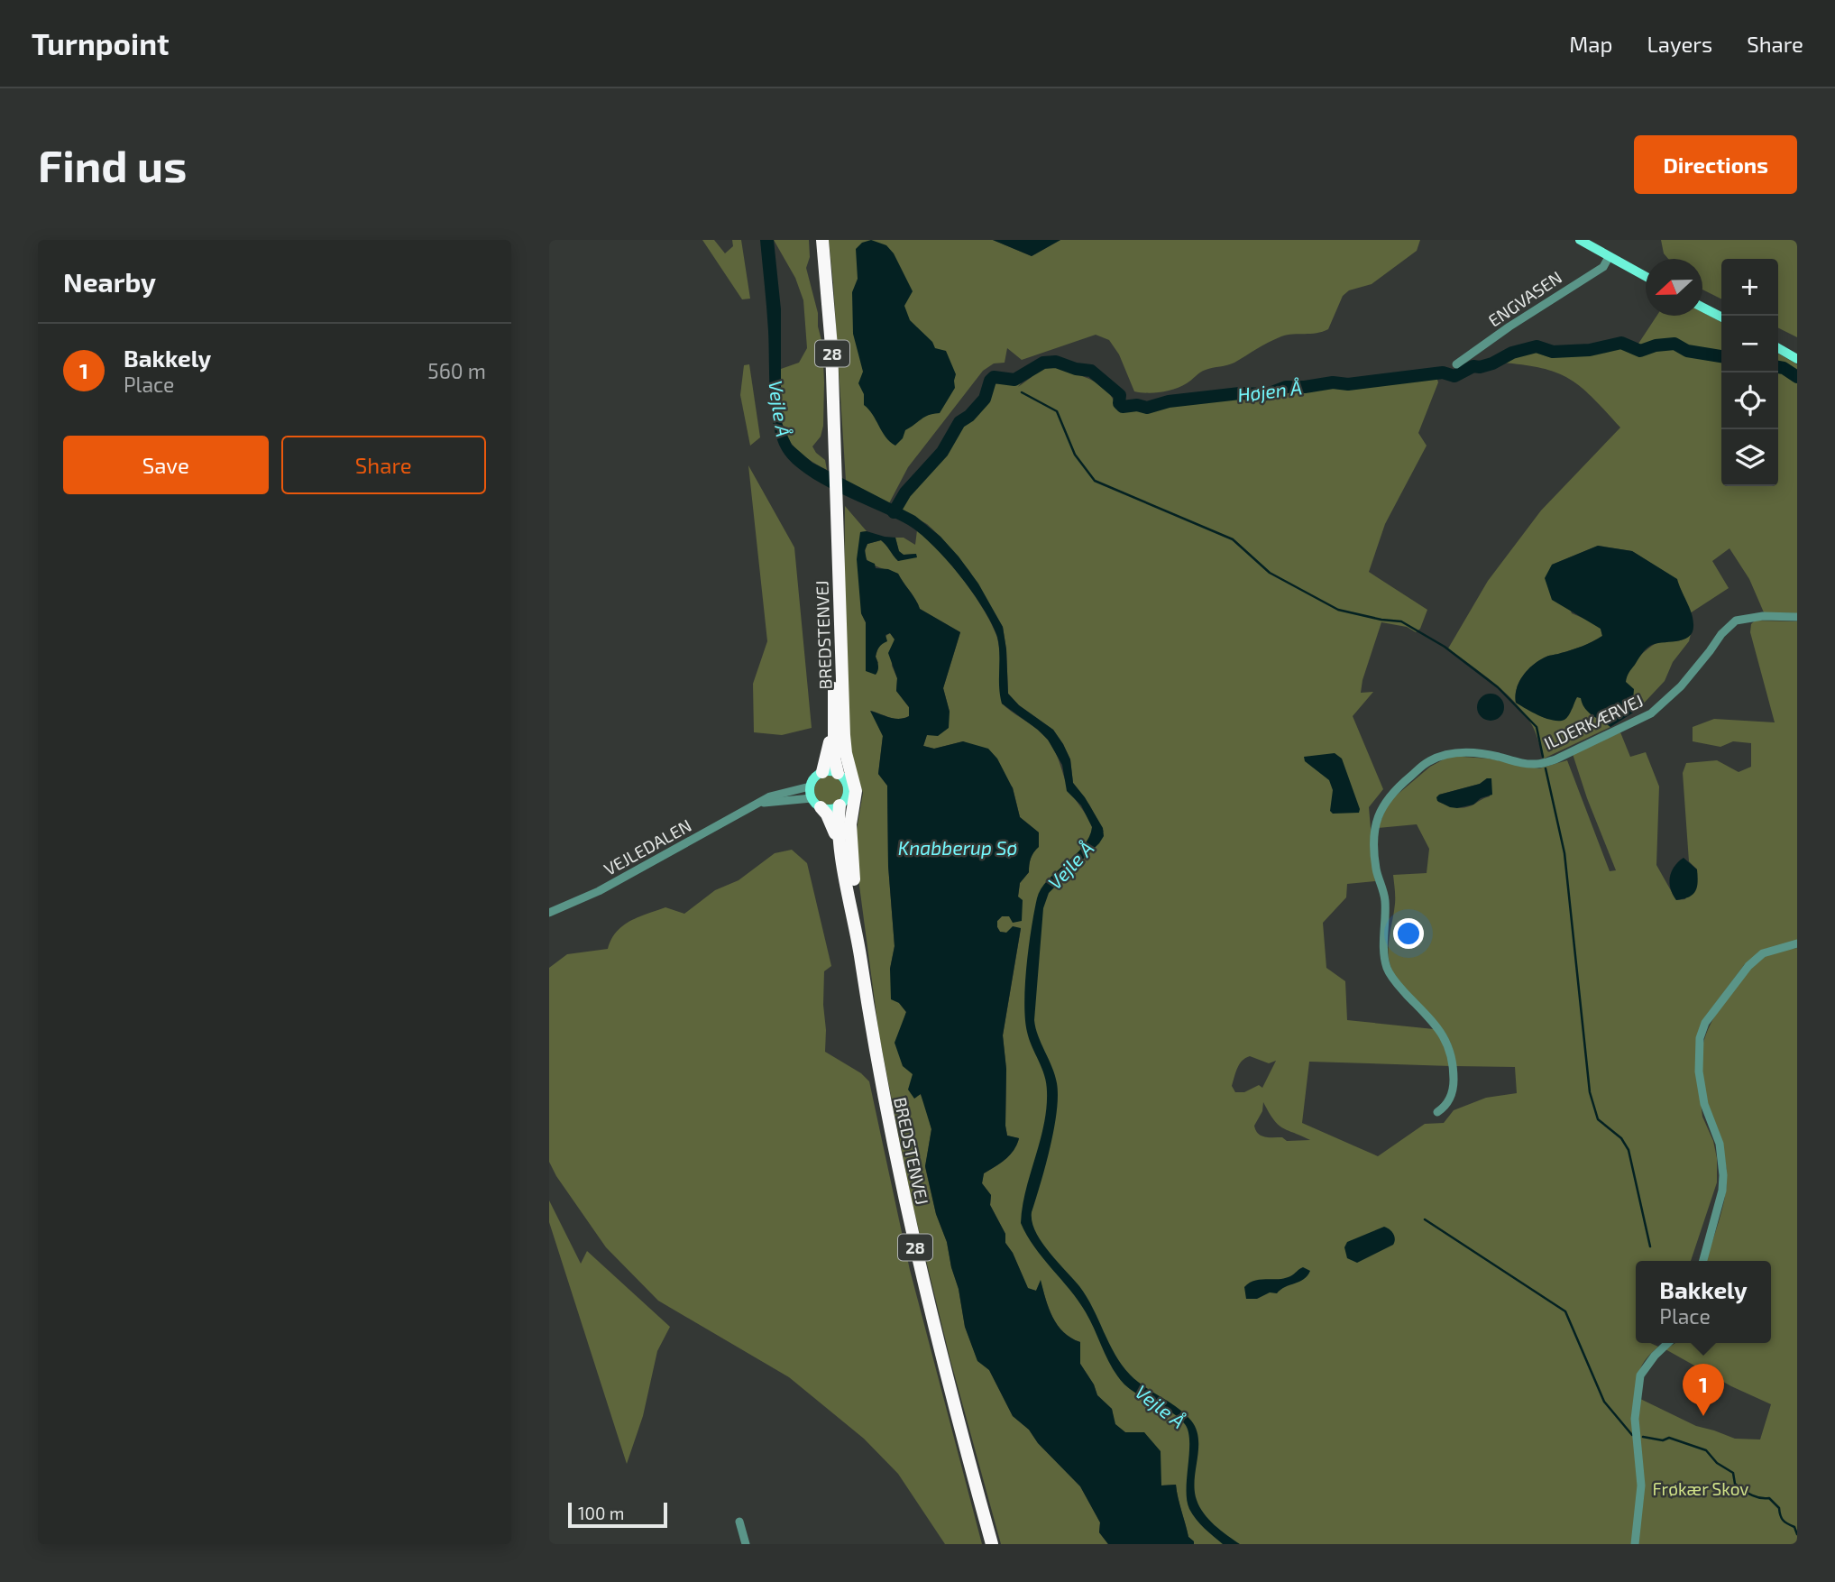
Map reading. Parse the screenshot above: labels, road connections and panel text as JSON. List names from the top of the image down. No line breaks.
{"streets":{"highway":["28","BREDSTENVEJ"],"street":["ENGVASEN","ILDERKÆRVEJ","VEJLEDALEN"]},"crossings":[["28","BREDSTENVEJ"],["28","VEJLEDALEN"],["BREDSTENVEJ","VEJLEDALEN"]],"water":["Højen Å","Vejle Å","Knabberup Sø"],"parks":["Frøkær Skov"],"scale_bar":"100 m","north":"left","page":{"header":"Turnpoint","nav":["Map","Layers","Share"],"buttons":["Directions",["Save","Share"]],"title":"Find us","heading":"Nearby","map_buttons":["+","−"],"list":[{"mark":"1","name":"Bakkely","note":"Place","value":"560 m"}],"popup":["Bakkely","Place"],"pins":"1","scale":"100 m"}}
